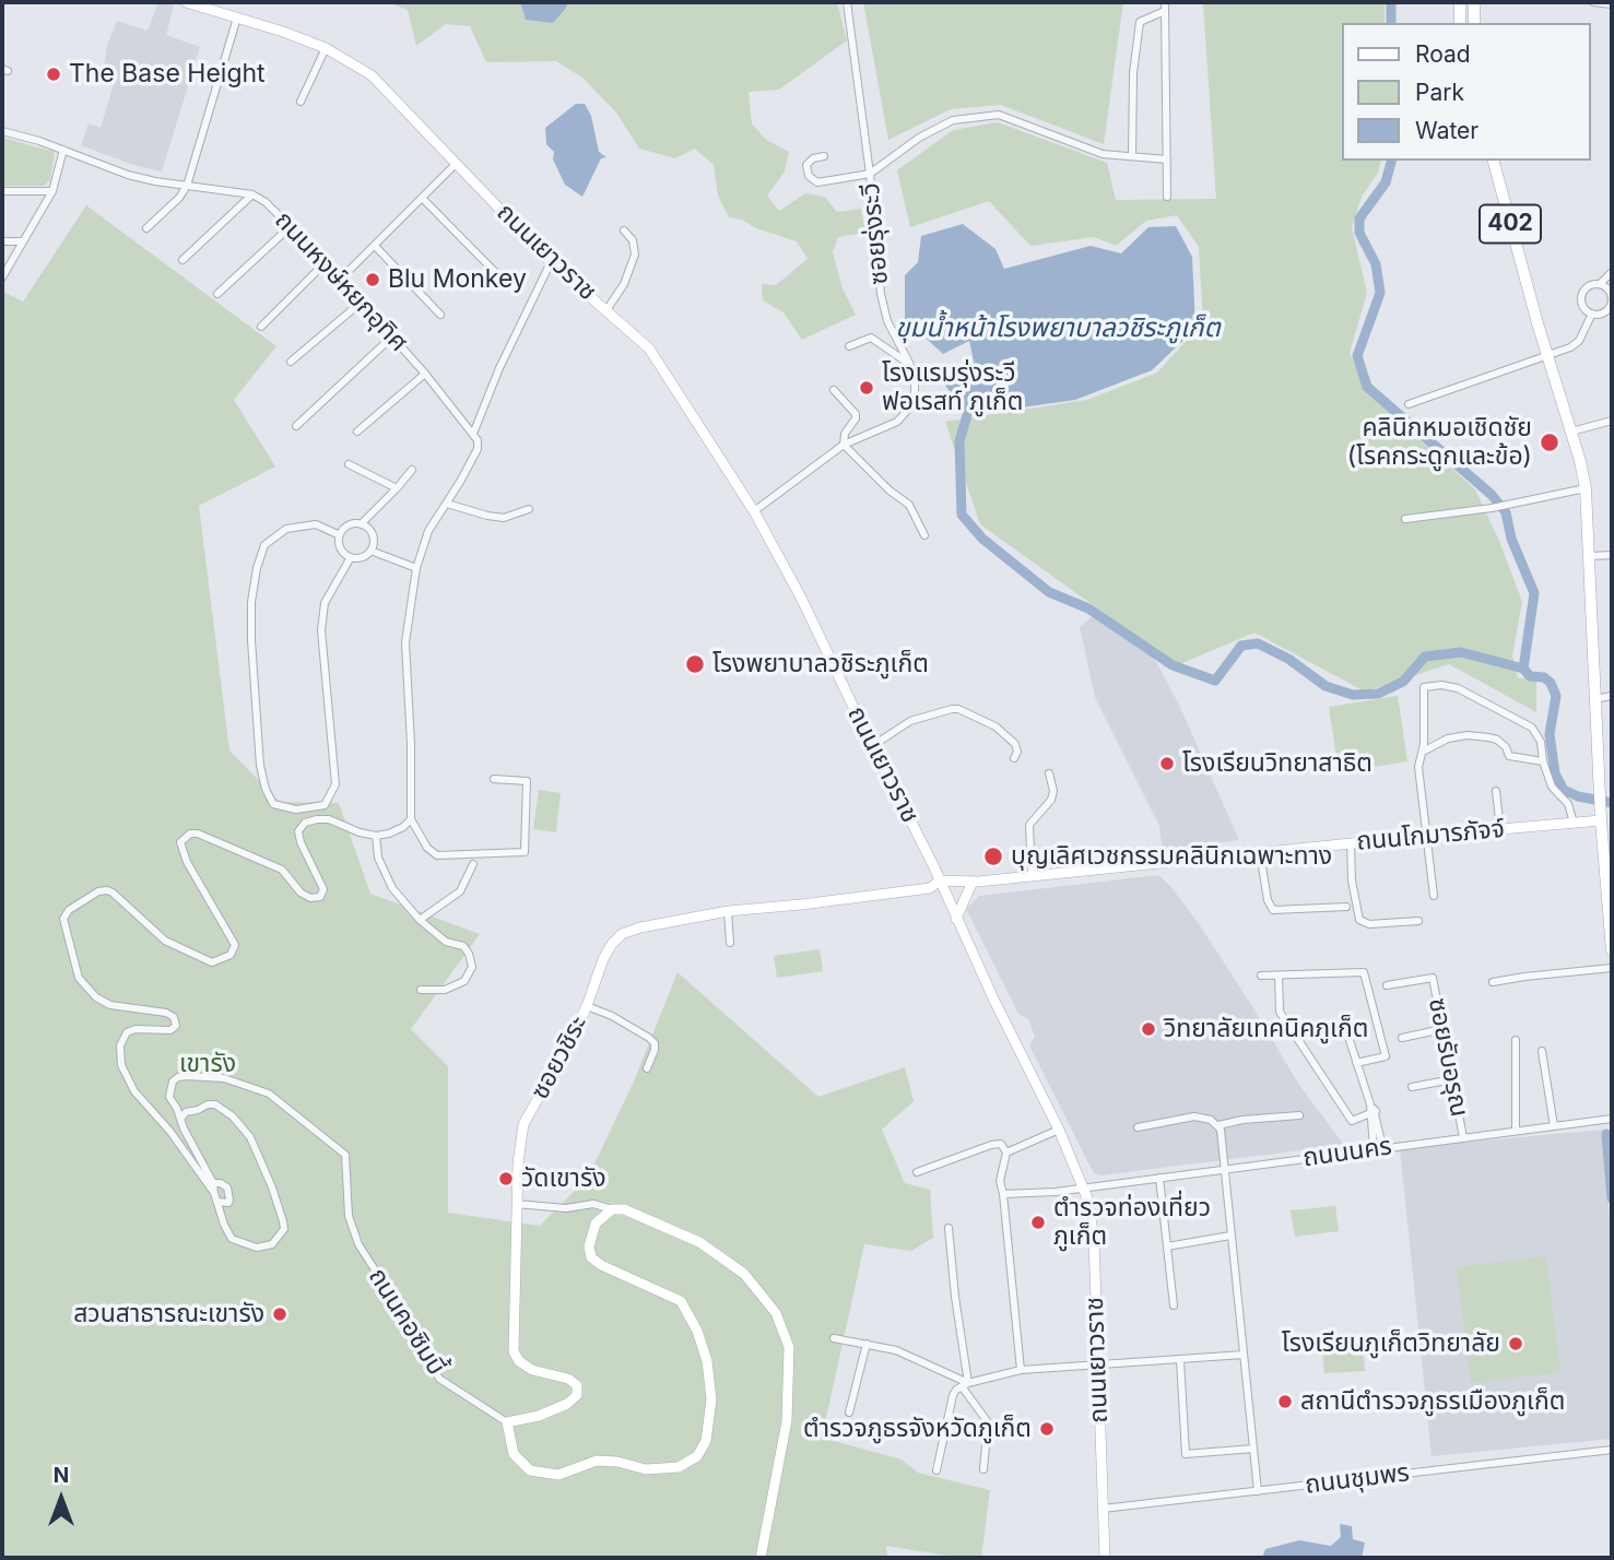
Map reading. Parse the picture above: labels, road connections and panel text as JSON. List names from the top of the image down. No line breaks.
{"streets":{"main road":["402"],"street":["ซอยรุ่งระวี","ถนนเยาวราช","ถนนหงษ์หยกอุทิศ","ถนนโกมารภัจจ์","ซอยวชิระ","ซอยรับอรุณ","ถนนนคร","ถนนคอซิมบี้","ถนนชุมพร"]},"crossings":[["ซอยรุ่งระวี","ถนนเยาวราช"],["ถนนเยาวราช","ถนนโกมารภัจจ์"],["ถนนเยาวราช","ซอยวชิระ"],["ถนนเยาวราช","ถนนนคร"],["ถนนเยาวราช","ถนนชุมพร"],["ถนนโกมารภัจจ์","ซอยวชิระ"],["ซอยวชิระ","ถนนคอซิมบี้"],["ซอยรับอรุณ","ถนนนคร"]],"water":["ขุมน้ำหน้าโรงพยาบาลวชิระภูเก็ต"],"parks":["เขารัง"],"places":["The Base Height","Blu Monkey","โรงแรมรุ่งระวี ฟอเรสท์ ภูเก็ต","คลินิกหมอเชิดชัย (โรคกระดูกและข้อ)","โรงพยาบาลวชิระภูเก็ต","โรงเรียนวิทยาสาธิต","บุญเลิศเวชกรรมคลินิกเฉพาะทาง","วิทยาลัยเทคนิคภูเก็ต","วัดเขารัง","ตำรวจท่องเที่ยว ภูเก็ต","สวนสาธารณะเขารัง","โรงเรียนภูเก็ตวิทยาลัย","สถานีตำรวจภูธรเมืองภูเก็ต","ตำรวจภูธรจังหวัดภูเก็ต"],"legend":["Road","Park","Water"],"north":"top"}
